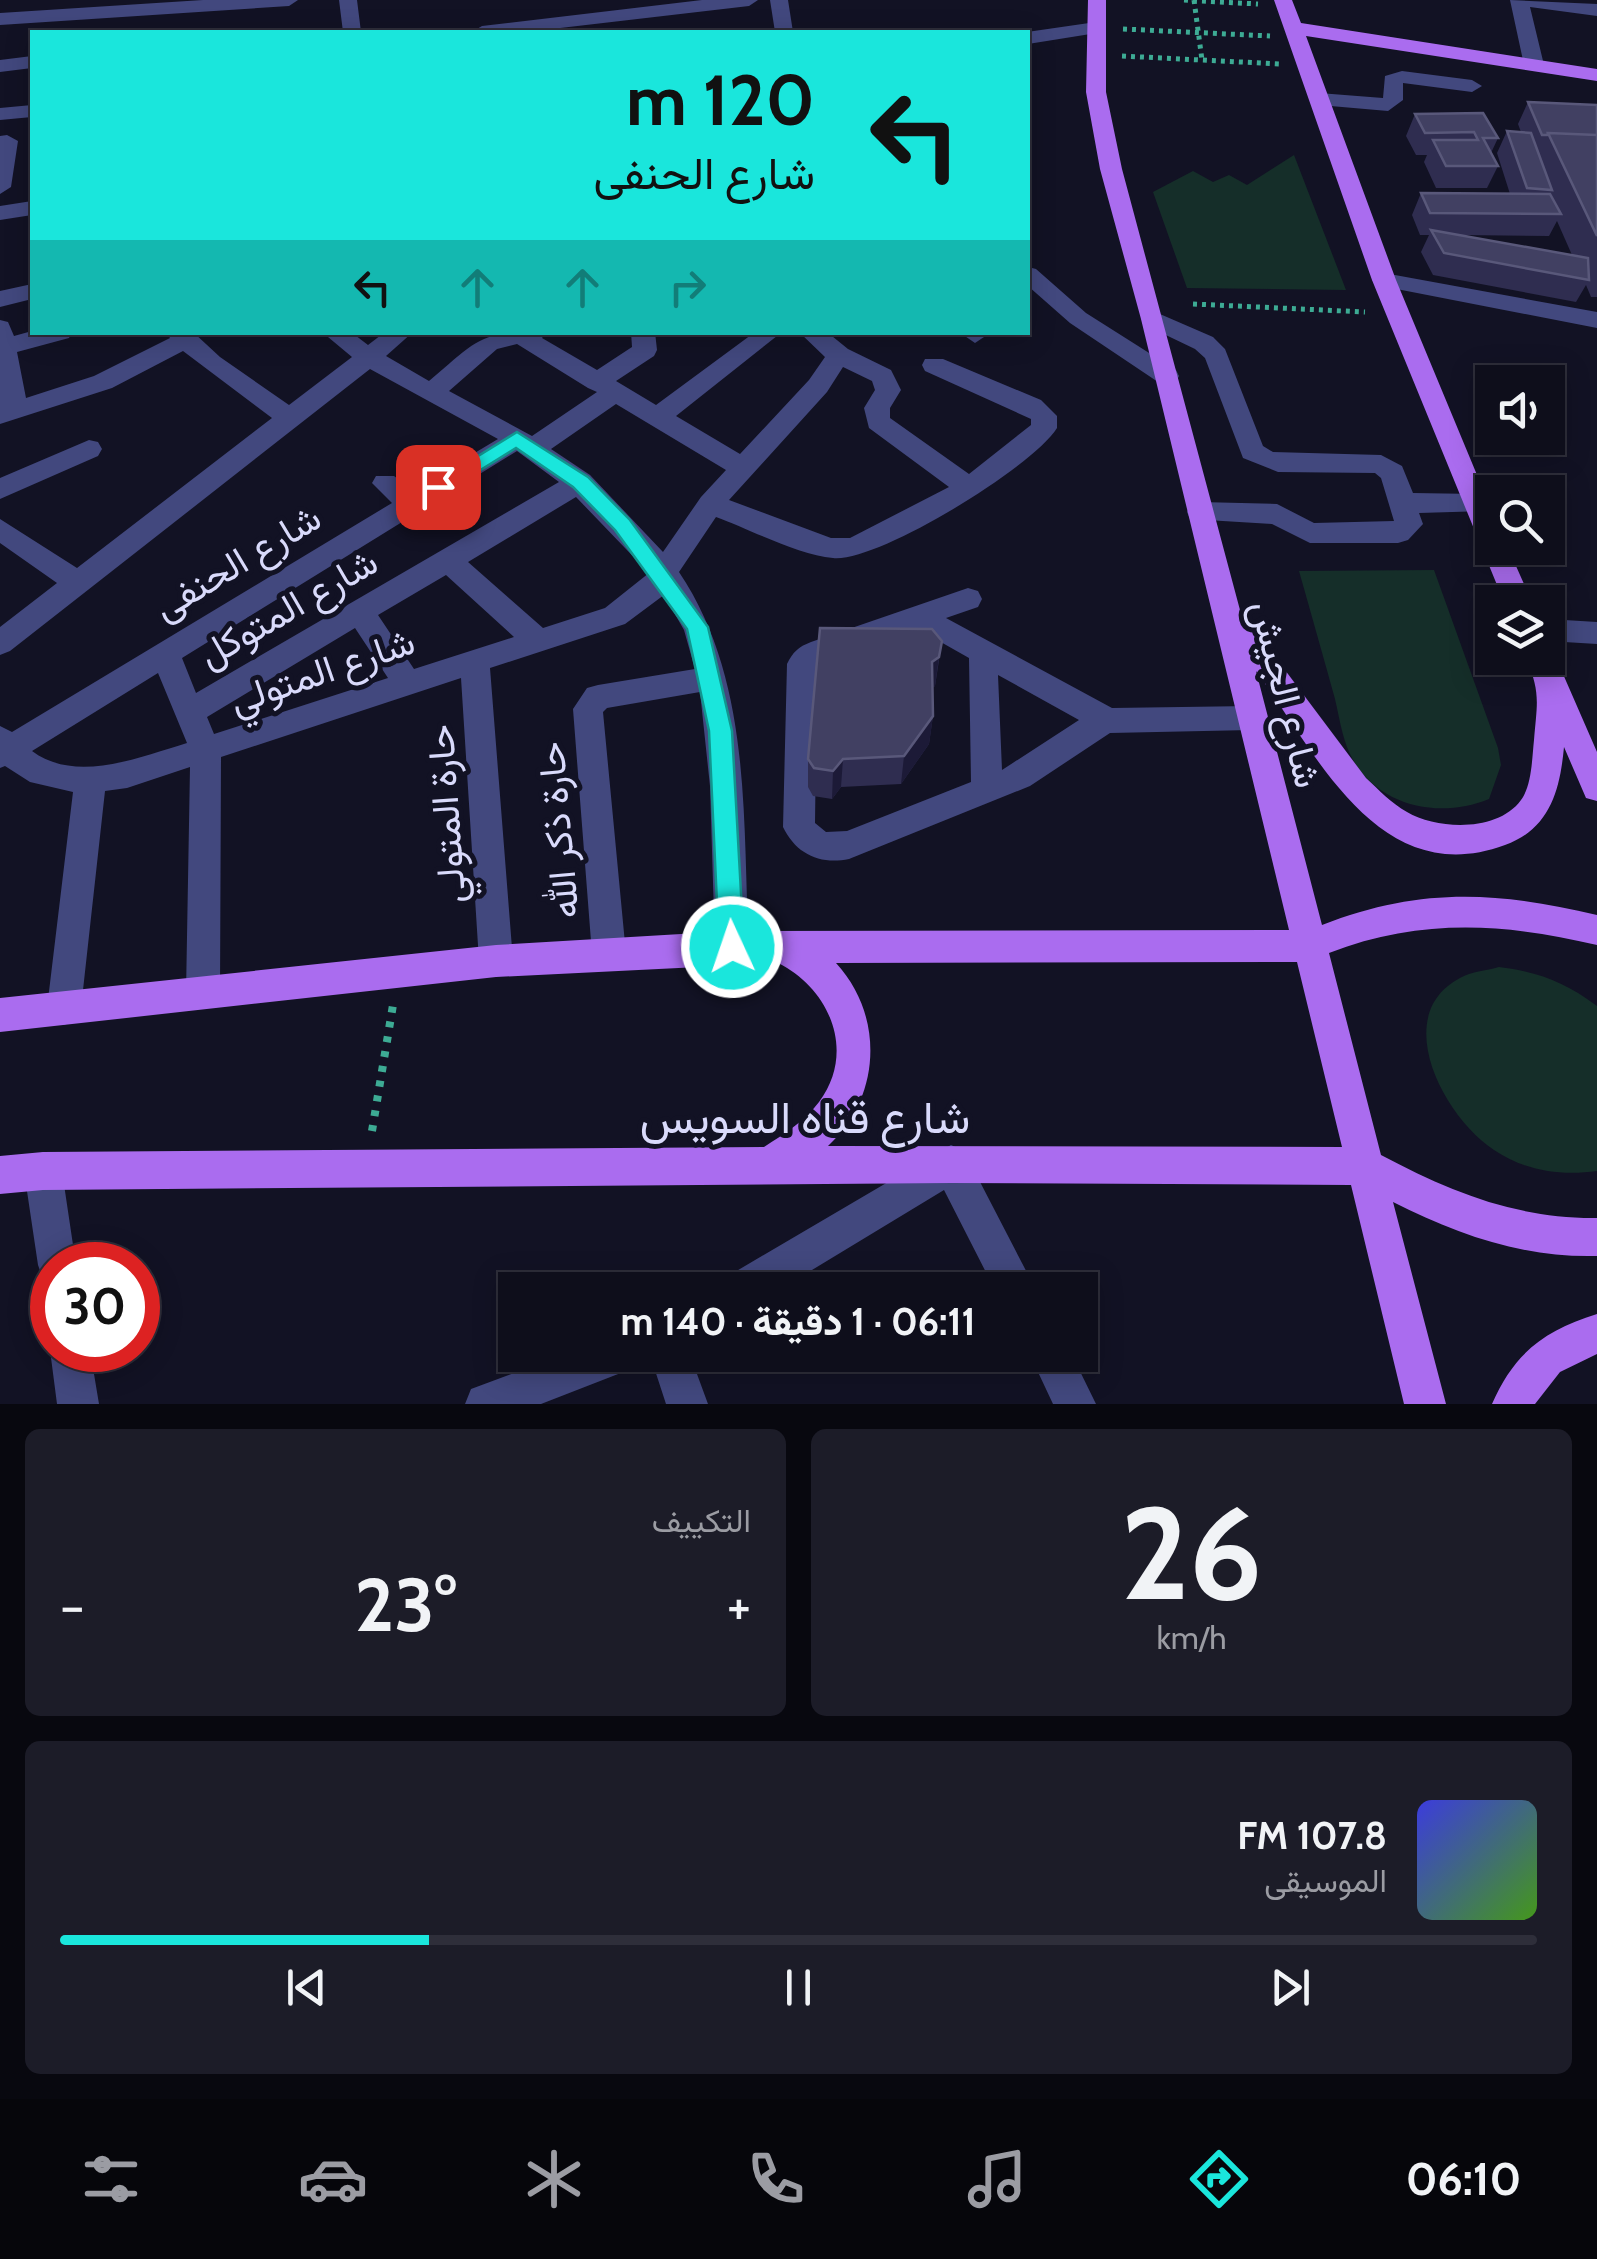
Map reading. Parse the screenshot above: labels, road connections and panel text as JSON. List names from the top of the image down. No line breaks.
{"streets":{"main road":["شارع الجيش","شارع قناه السويس"],"street":["شارع الحنفى","شارع المتوكل","شارع المتولي","حارة المتولي","حارة ذكر الله"]},"crossings":[["شارع الحنفى","شارع المتولي"],["شارع المتولي","حارة المتولي"],["شارع الجيش","شارع قناه السويس"]],"page":{"turn":["120 m","شارع الحنفى"],"limit":"30","trip":"06:11 · 1 دقيقة · 140 m","tile":[["26","km/h"],"التكييف"],"heat":["−","23°","+"],"song":["107.8 FM","الموسيقى"],"tabs":"06:10"}}
